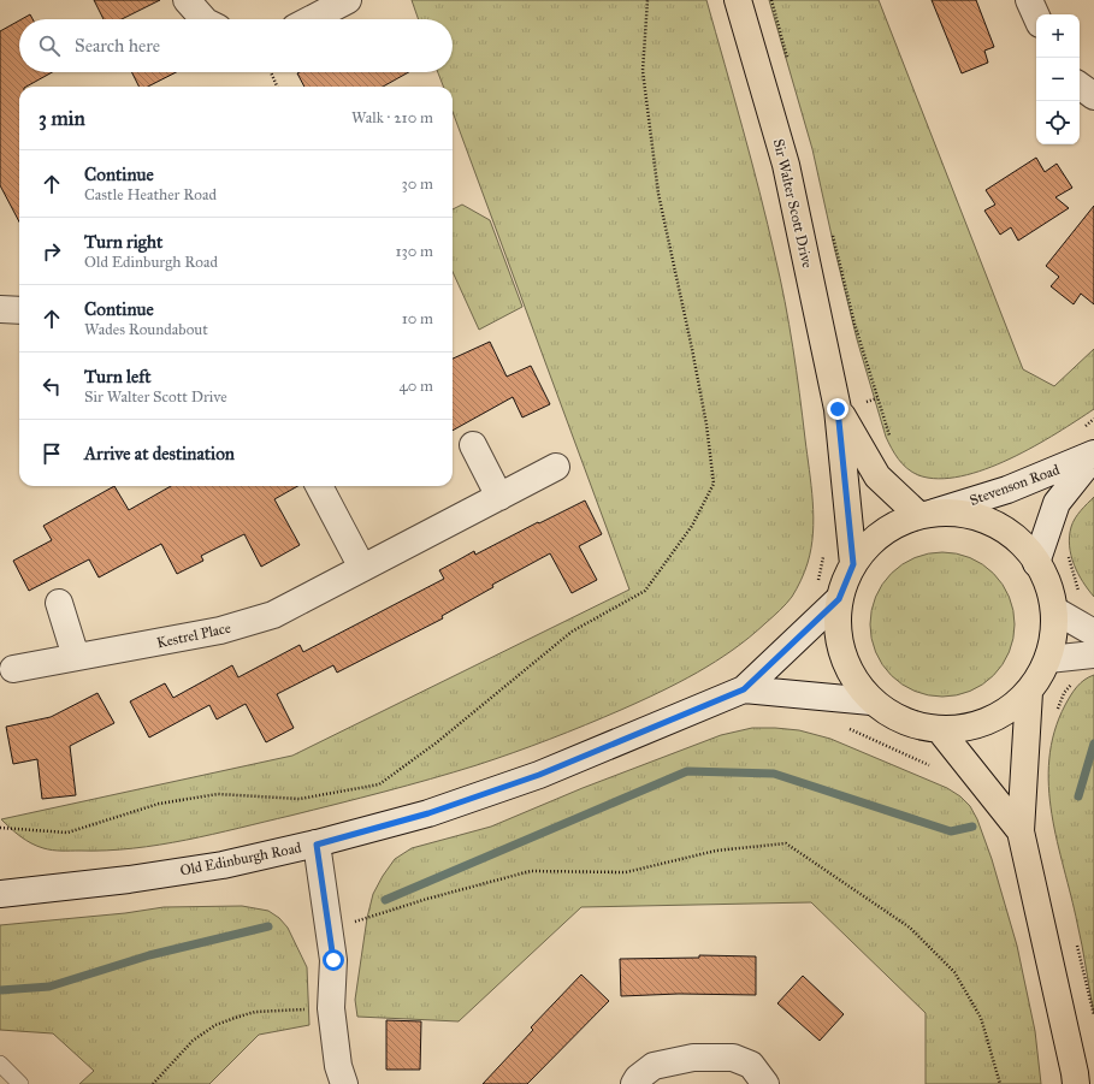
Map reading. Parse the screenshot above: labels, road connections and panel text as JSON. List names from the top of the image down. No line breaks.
{"streets":{"main road":["Sir Walter Scott Drive"],"street":["Stevenson Road","Kestrel Place","Old Edinburgh Road"]},"crossings":[["Sir Walter Scott Drive","Stevenson Road"]],"page":{"map_buttons":["+","−"],"search":"Search here","heading":["3 min","Walk · 210 m"],"list":[["Continue","Castle Heather Road","30 m"],["Turn right","Old Edinburgh Road","130 m"],["Continue","Wades Roundabout","10 m"],["Turn left","Sir Walter Scott Drive","40 m"],"Arrive at destination"]}}
